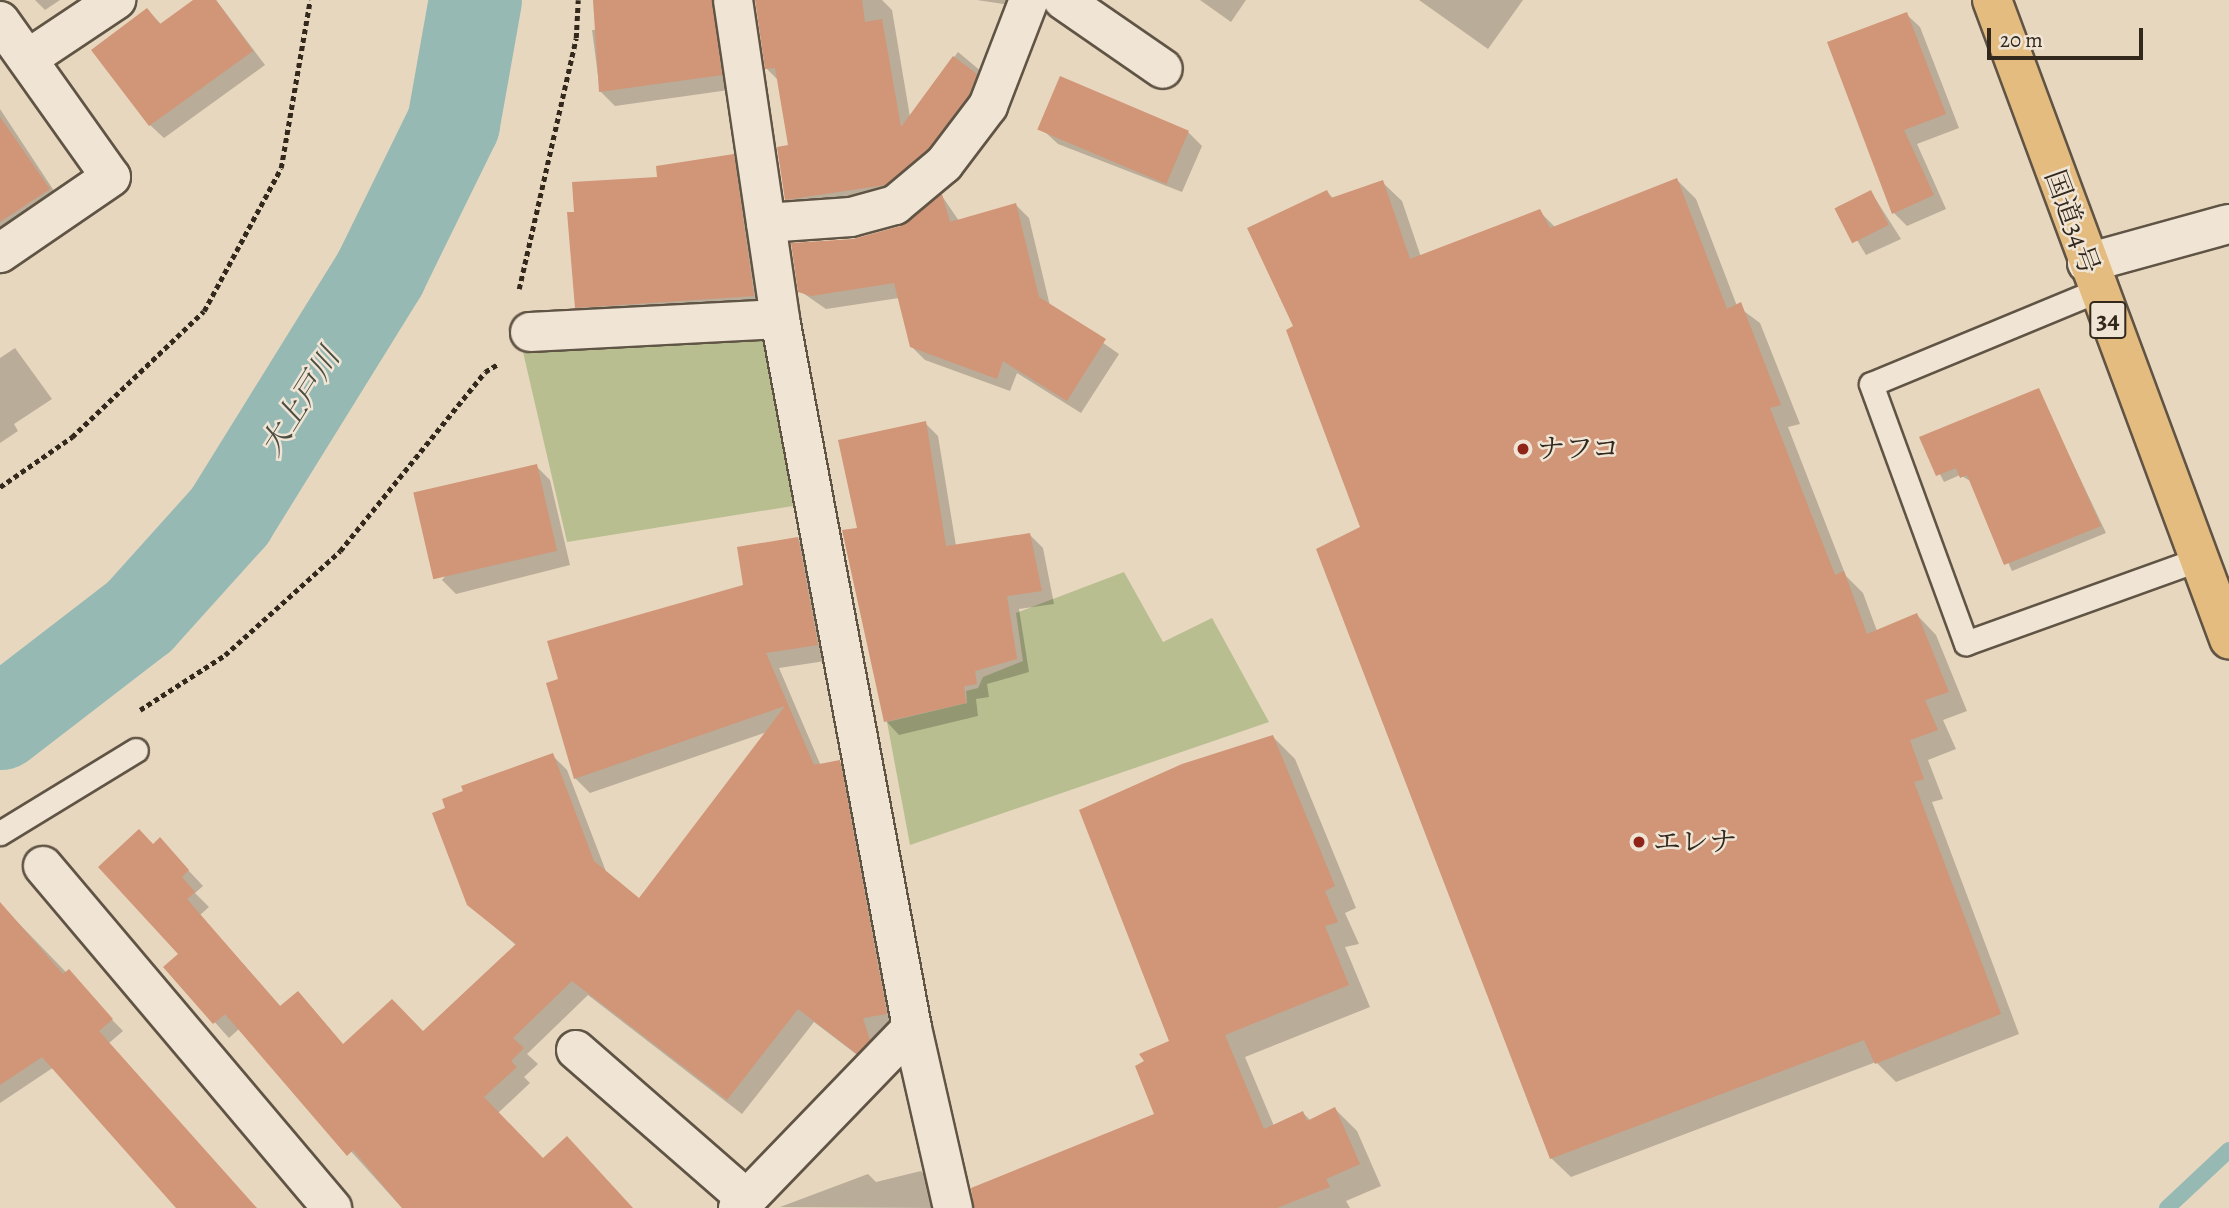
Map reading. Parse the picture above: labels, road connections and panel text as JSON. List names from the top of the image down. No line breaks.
{"streets":{"highway":["国道34号","34"]},"water":["大上戸川"],"places":["ナフコ","エレナ"],"scale_bar":"20 m"}
